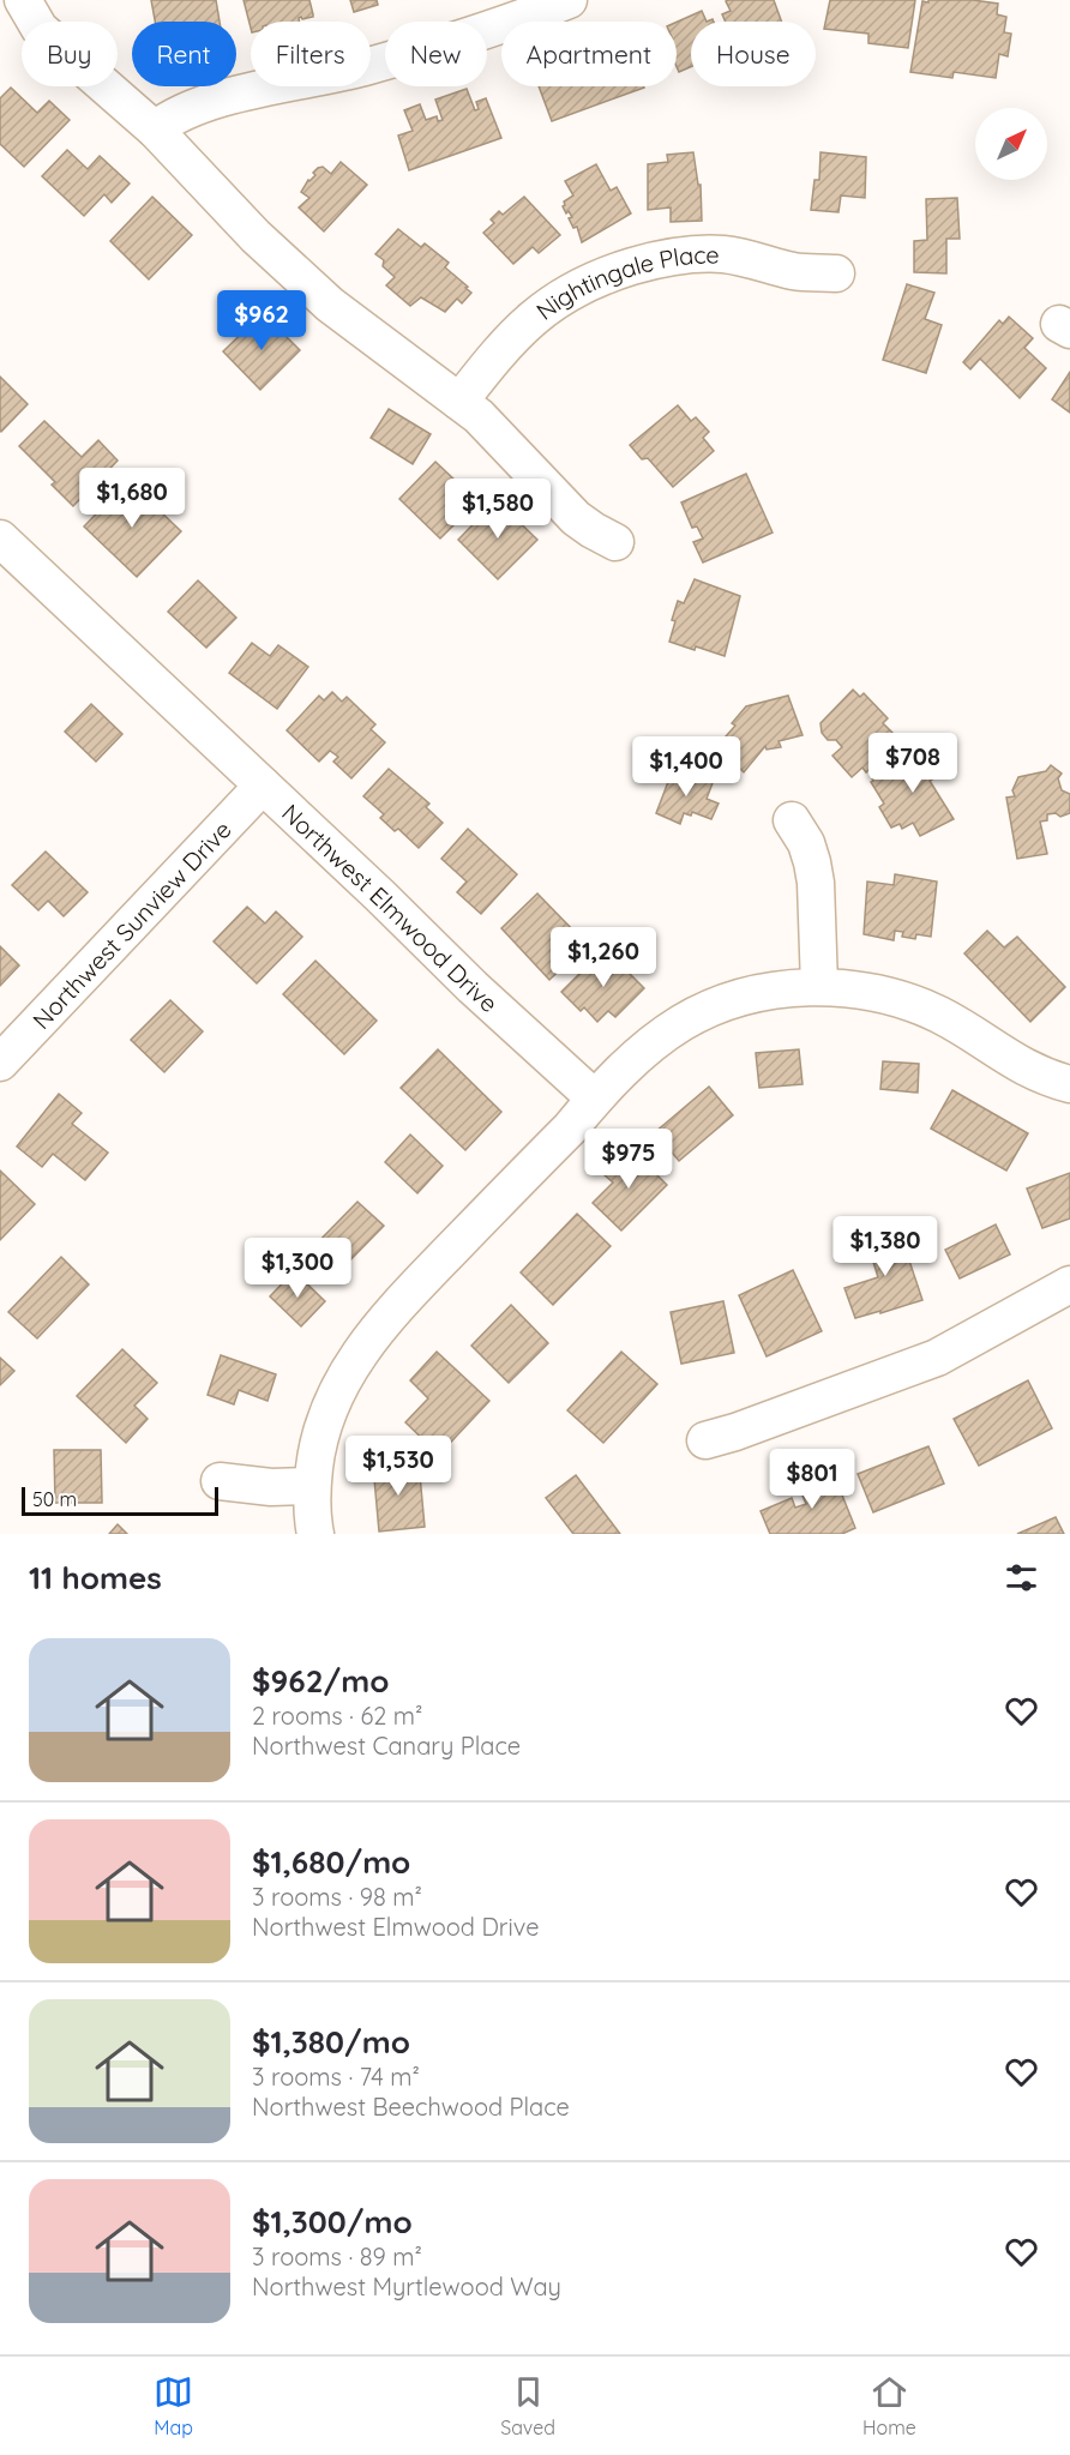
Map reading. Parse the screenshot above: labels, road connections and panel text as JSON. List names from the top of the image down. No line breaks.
{"streets":{"street":["Nightingale Place","Northwest Elmwood Drive","Northwest Sunview Drive"]},"crossings":[["Northwest Elmwood Drive","Northwest Sunview Drive"]],"scale_bar":"50 m","north":"top right","page":{"chip":["Buy","Rent","Filters","New","Apartment","House"],"price":["$962","$1,680","$1,580","$708","$1,400","$1,260","$975","$1,380","$1,300","$1,530","$801"],"scale":"50 m","heading":"11 homes","list":[{"name":"$962/mo","note":"2 rooms · 62 m² · Northwest Canary Place"},{"name":"$1,680/mo","note":"3 rooms · 98 m² · Northwest Elmwood Drive"},{"name":"$1,380/mo","note":"3 rooms · 74 m² · Northwest Beechwood Place"},{"name":"$1,300/mo","note":"3 rooms · 89 m² · Northwest Myrtlewood Way"}],"tabs":["Map","Saved","Home"]}}
